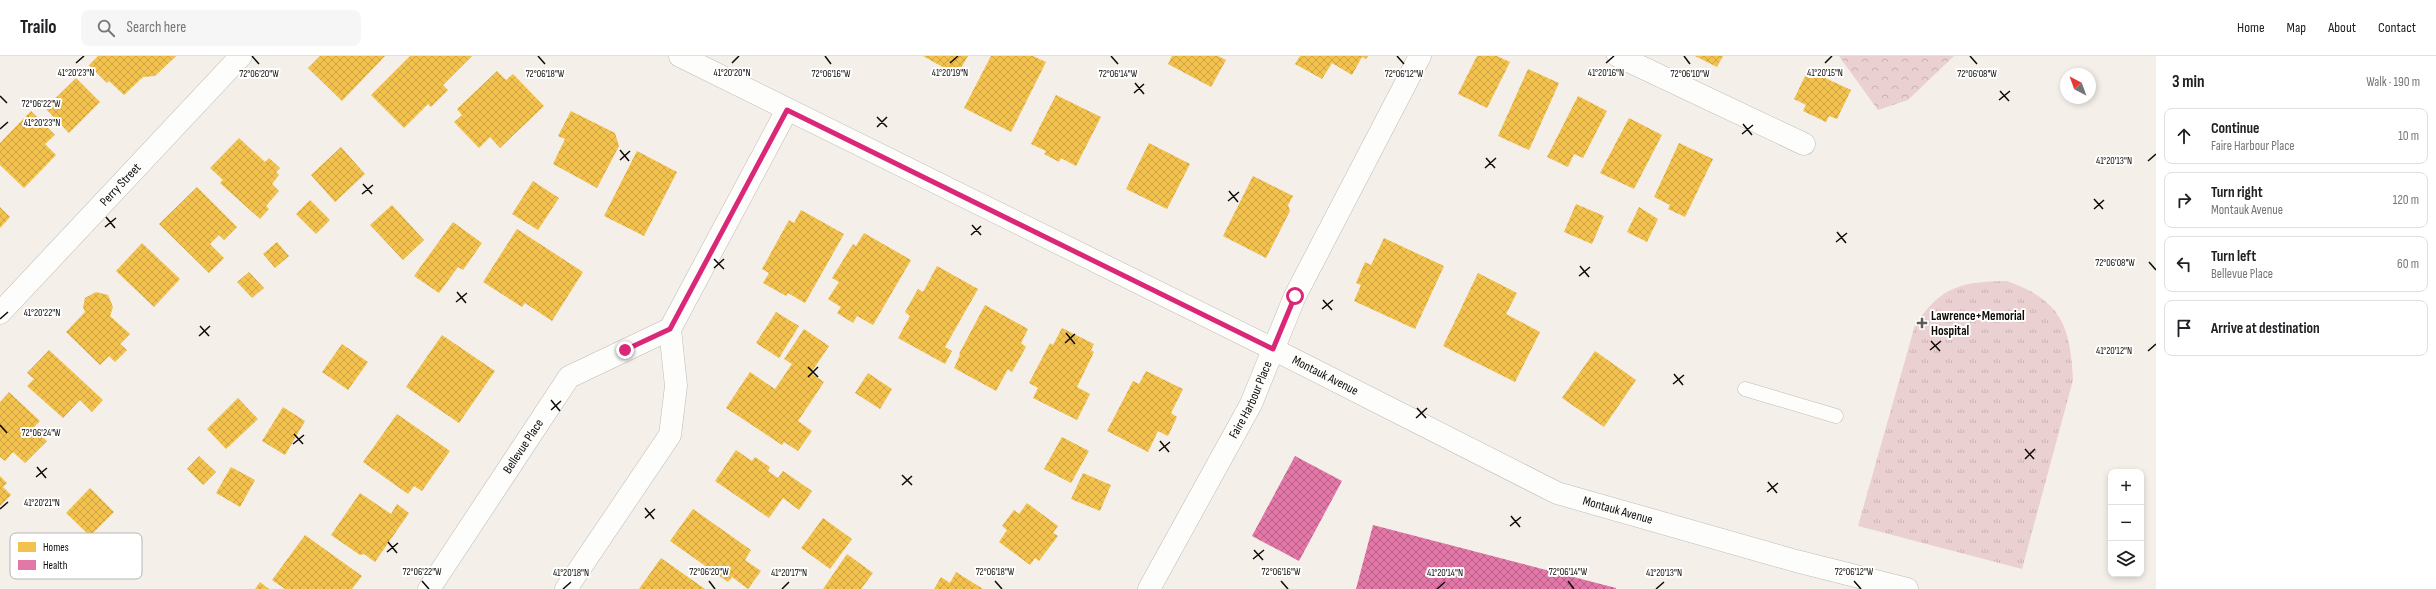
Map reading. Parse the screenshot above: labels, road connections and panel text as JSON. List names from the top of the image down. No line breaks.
{"streets":{"street":["Perry Street","Montauk Avenue","Faire Harbour Place","Bellevue Place"]},"crossings":[["Montauk Avenue","Faire Harbour Place"]],"places":{"health":["Lawrence+Memorial Hospital"]},"legend":["Homes","Health"],"north":"top left","page":{"header":"Trailo","search":"Search here","nav":["Home","Map","About","Contact"],"heading":["3 min","Walk · 190 m"],"list":[["Continue","Faire Harbour Place","10 m"],["Turn right","Montauk Avenue","120 m"],["Turn left","Bellevue Place","60 m"],"Arrive at destination"],"map_buttons":["+","−"]},"coordinates":["41°20'23\"N","41°20'16\"N","41°20'20\"N","41°20'19\"N","41°20'15\"N","72°06'14\"W","72°06'10\"W","72°06'08\"W","72°06'20\"W","72°06'18\"W","72°06'16\"W","72°06'12\"W","72°06'22\"W","41°20'13\"N","41°20'22\"N","41°20'12\"N","72°06'24\"W","41°20'21\"N","41°20'18\"N","41°20'17\"N","41°20'14\"N"]}
